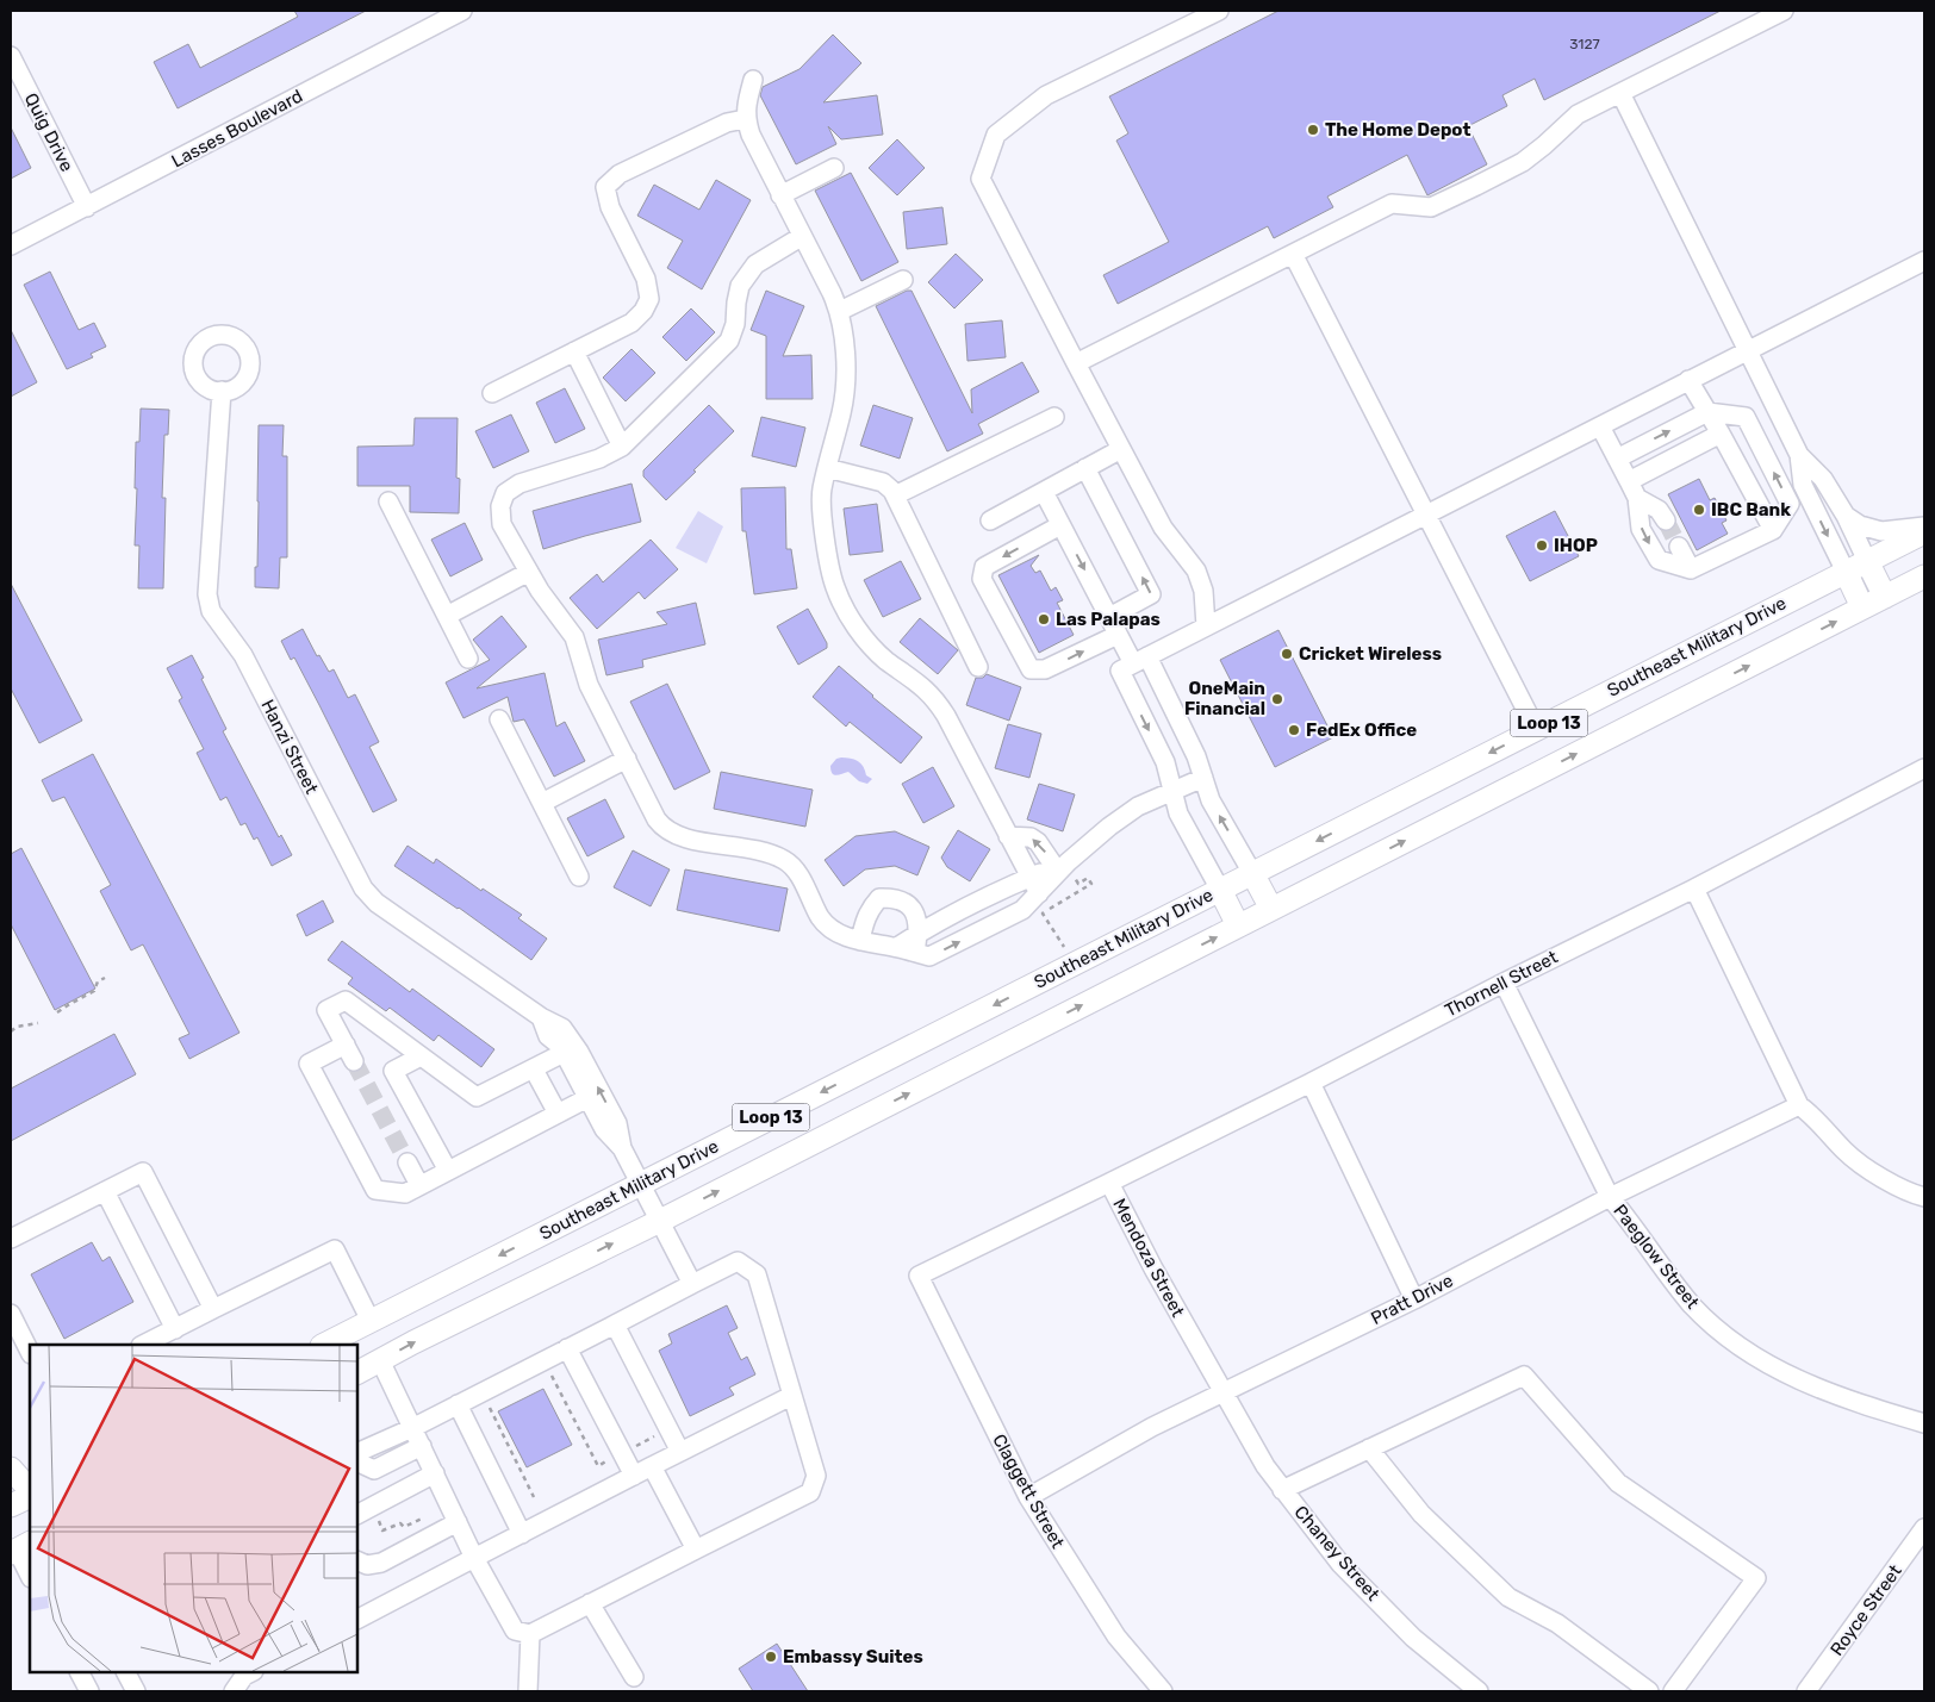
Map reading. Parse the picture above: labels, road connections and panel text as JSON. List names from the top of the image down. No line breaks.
{"streets":{"main road":["Southeast Military Drive","Loop 13"],"street":["Lasses Boulevard","Quig Drive","Hanzi Street","Thornell Street","Paeglow Street","Mendoza Street","Pratt Drive","Claggett Street","Chaney Street","Royce Street"]},"crossings":[["Lasses Boulevard","Quig Drive"],["Southeast Military Drive","Hanzi Street"],["Loop 13","Hanzi Street"],["Thornell Street","Paeglow Street"],["Thornell Street","Mendoza Street"],["Paeglow Street","Pratt Drive"],["Mendoza Street","Pratt Drive"],["Mendoza Street","Claggett Street"],["Mendoza Street","Chaney Street"],["Pratt Drive","Claggett Street"],["Pratt Drive","Chaney Street"]],"places":["The Home Depot","IBC Bank","IHOP","Las Palapas","Cricket Wireless","OneMain Financial","FedEx Office","Embassy Suites"],"house_numbers":["3127"]}
